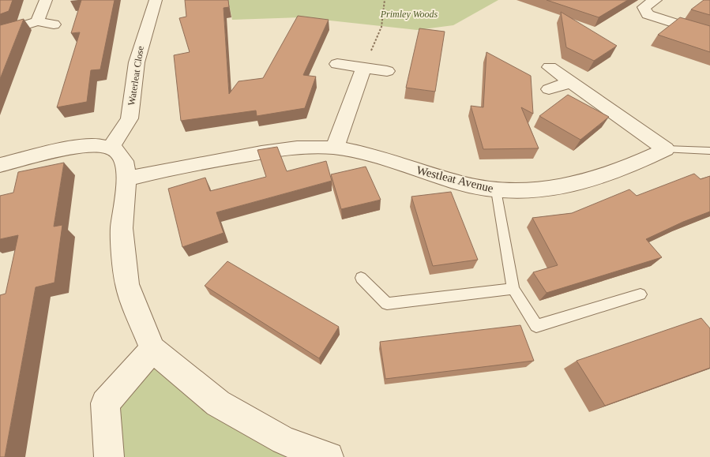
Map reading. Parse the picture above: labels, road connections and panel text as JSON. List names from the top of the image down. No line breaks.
{"streets":{"street":["Waterleat Close","Westleat Avenue"]},"parks":["Primley Woods"]}
